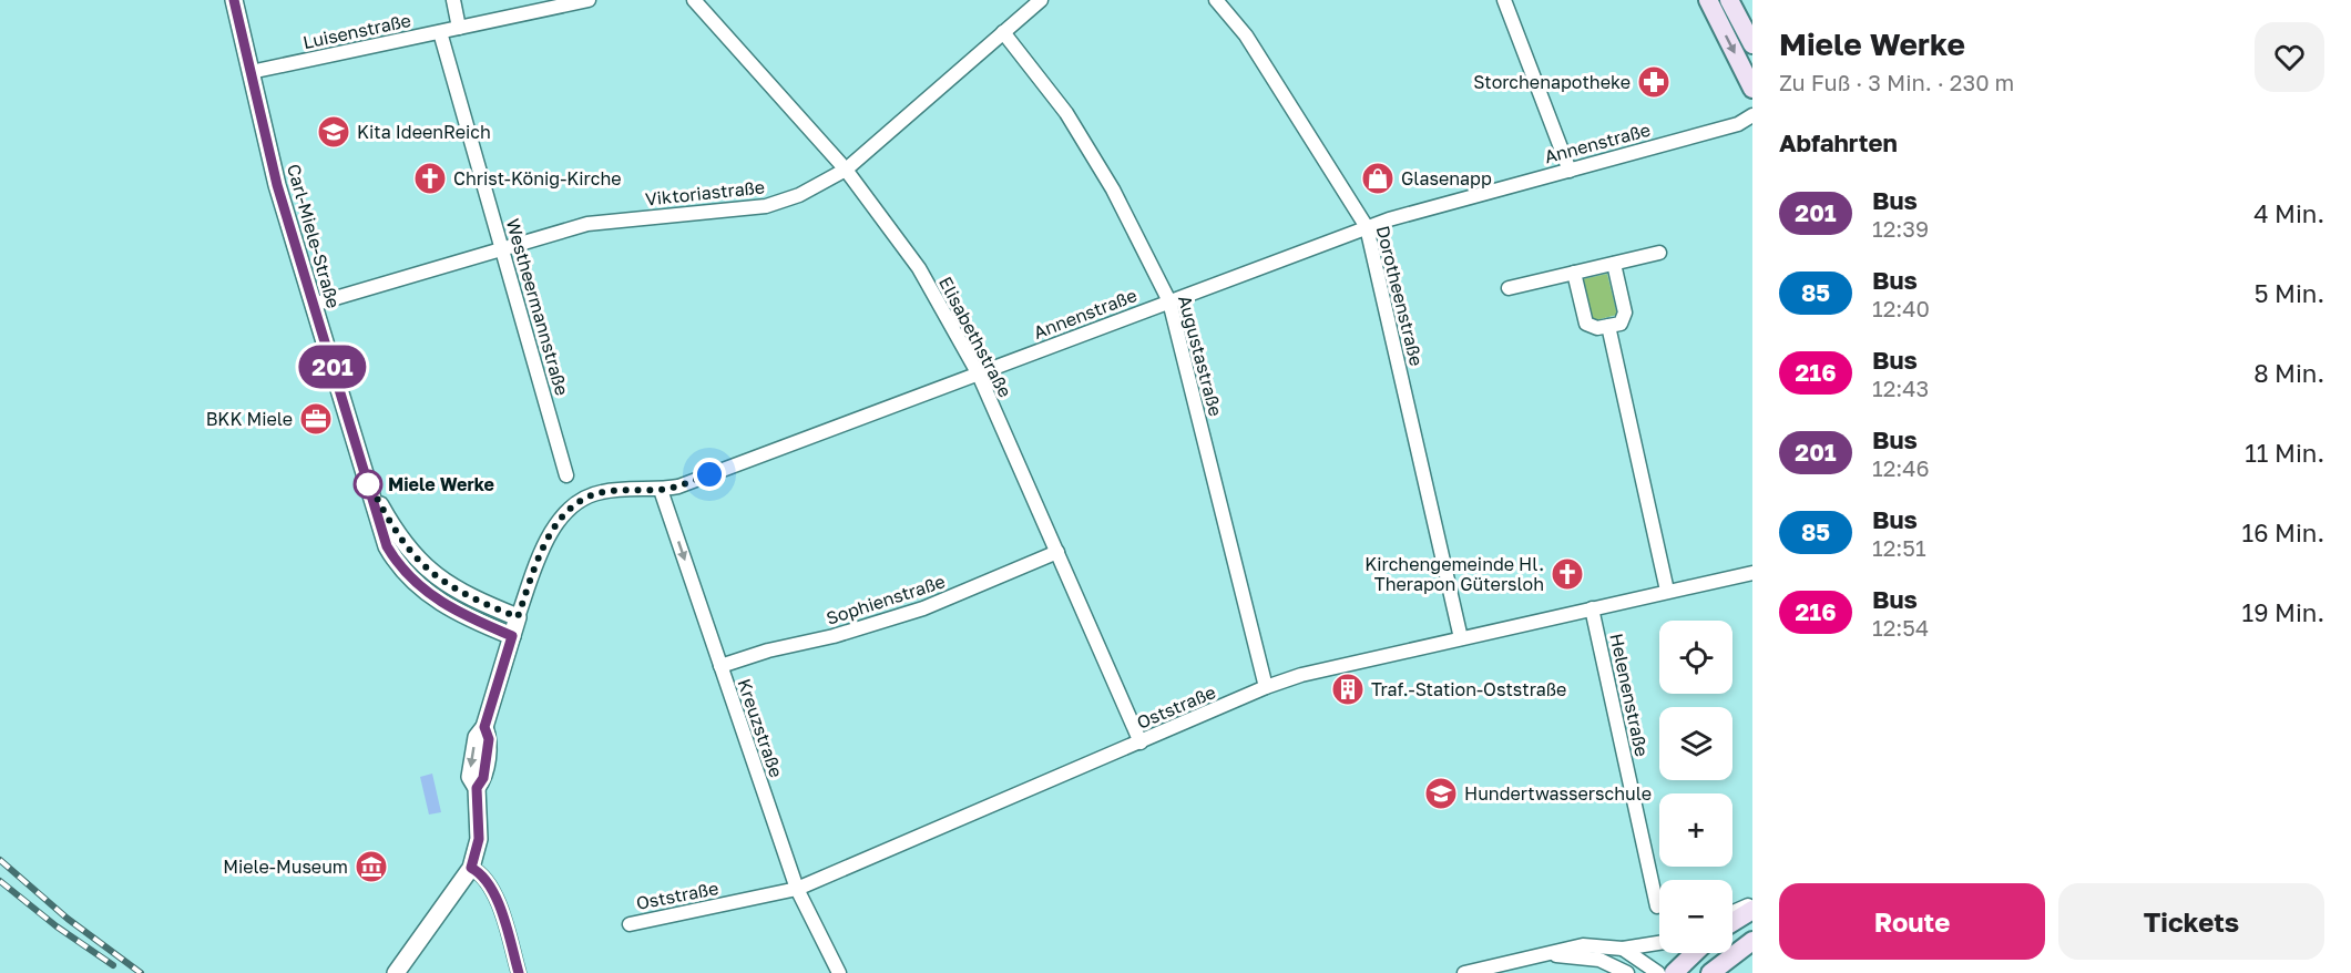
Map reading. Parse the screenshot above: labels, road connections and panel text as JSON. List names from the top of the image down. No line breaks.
{"streets":{"street":["Luisenstraße","Annenstraße","Viktoriastraße","Carl-Miele-Straße","Dorotheenstraße","Westheermannstraße","Elisabethstraße","Augustastraße","Sophienstraße","Helenenstraße","Oststraße","Kreuzstraße"]},"crossings":[["Luisenstraße","Carl-Miele-Straße"],["Luisenstraße","Westheermannstraße"],["Annenstraße","Carl-Miele-Straße"],["Annenstraße","Dorotheenstraße"],["Annenstraße","Elisabethstraße"],["Annenstraße","Augustastraße"],["Annenstraße","Kreuzstraße"],["Viktoriastraße","Carl-Miele-Straße"],["Viktoriastraße","Westheermannstraße"],["Viktoriastraße","Elisabethstraße"],["Viktoriastraße","Augustastraße"],["Dorotheenstraße","Oststraße"],["Elisabethstraße","Sophienstraße"],["Elisabethstraße","Oststraße"],["Augustastraße","Oststraße"],["Sophienstraße","Kreuzstraße"],["Helenenstraße","Oststraße"],["Oststraße","Kreuzstraße"]],"one_way":["Kreuzstraße"],"places":{"pharmacy":["Storchenapotheke"],"school or university":["Kita IdeenReich","Hundertwasserschule"],"church":["Christ-König-Kirche","Kirchengemeinde Hl. Therapon Gütersloh"],"shop":["Glasenapp"],"office":["BKK Miele"],"other":["Miele Werke"],"building":["Traf.-Station-Oststraße"],"museum":["Miele-Museum"]},"lines":["bus line 201"],"page":{"on_map":"201","heading":[["Miele Werke","Zu Fuß · 3 Min. · 230 m"],"Abfahrten"],"list":[{"mark":"201","name":"Bus","note":"12:39","value":"4 Min."},{"mark":"85","name":"Bus","note":"12:40","value":"5 Min."},{"mark":"216","name":"Bus","note":"12:43","value":"8 Min."},{"mark":"201","name":"Bus","note":"12:46","value":"11 Min."},{"mark":"85","name":"Bus","note":"12:51","value":"16 Min."},{"mark":"216","name":"Bus","note":"12:54","value":"19 Min."}],"map_buttons":["+","−"],"buttons":["Route","Tickets"]}}
